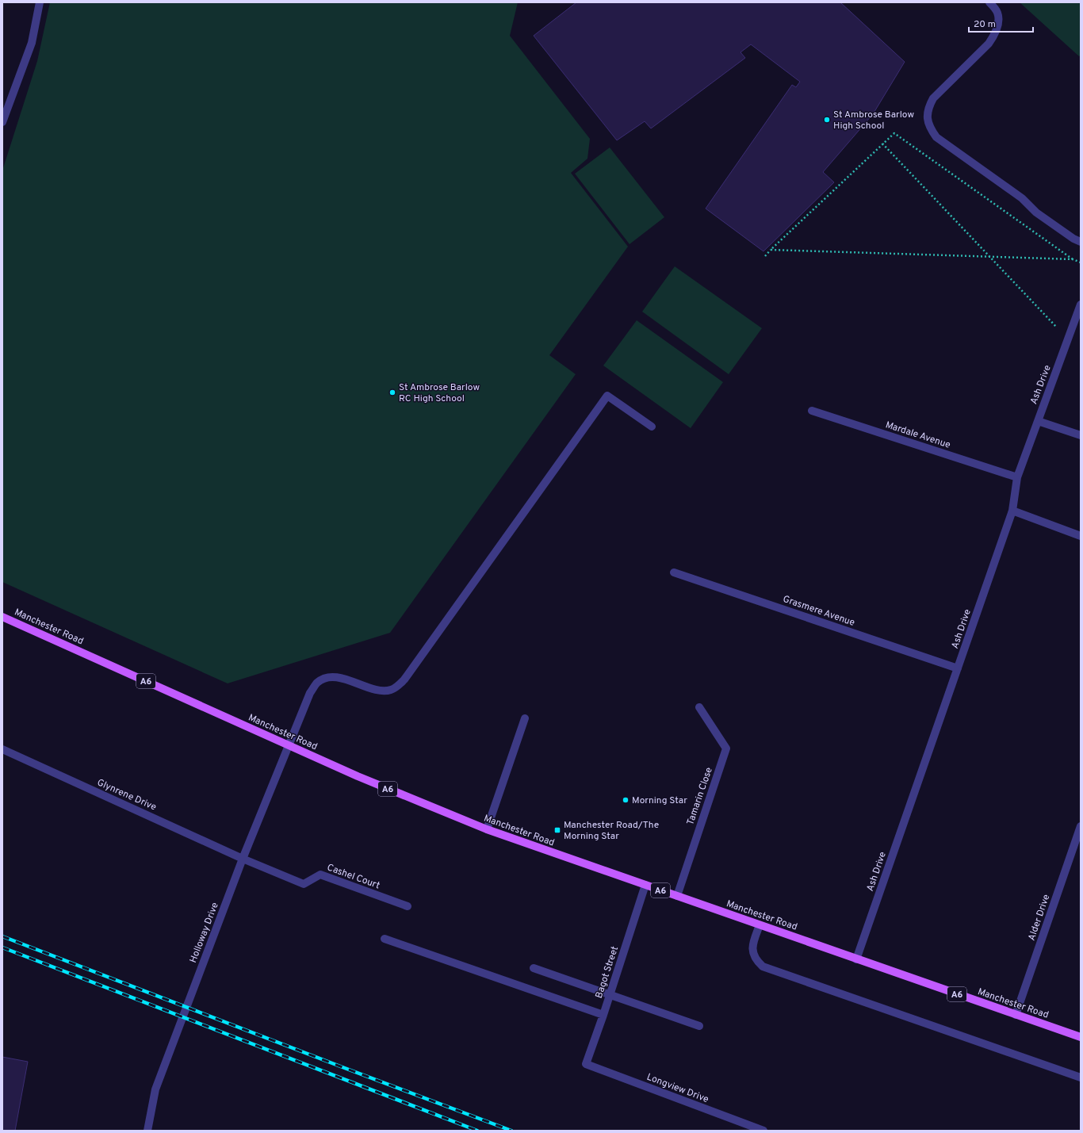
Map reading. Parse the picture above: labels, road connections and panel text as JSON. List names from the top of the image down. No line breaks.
{"streets":{"main road":["Manchester Road","A6"],"street":["Ash Drive","Mardale Avenue","Grasmere Avenue","Glynrene Drive","Tamarin Close","Cashel Court","Alder Drive","Holloway Drive","Bagot Street","Longview Drive"]},"crossings":[["Ash Drive","Mardale Avenue"],["Ash Drive","Grasmere Avenue"],["Ash Drive","Manchester Road"],["Manchester Road","Tamarin Close"],["Manchester Road","Alder Drive"],["Manchester Road","Holloway Drive"],["Manchester Road","Bagot Street"],["Glynrene Drive","Cashel Court"],["Glynrene Drive","Holloway Drive"],["Cashel Court","Holloway Drive"],["Bagot Street","Longview Drive"]],"places":{"other":["St Ambrose Barlow High School","St Ambrose Barlow RC High School","Morning Star"],"transit":["Manchester Road/The Morning Star"]},"scale_bar":"20 m"}
